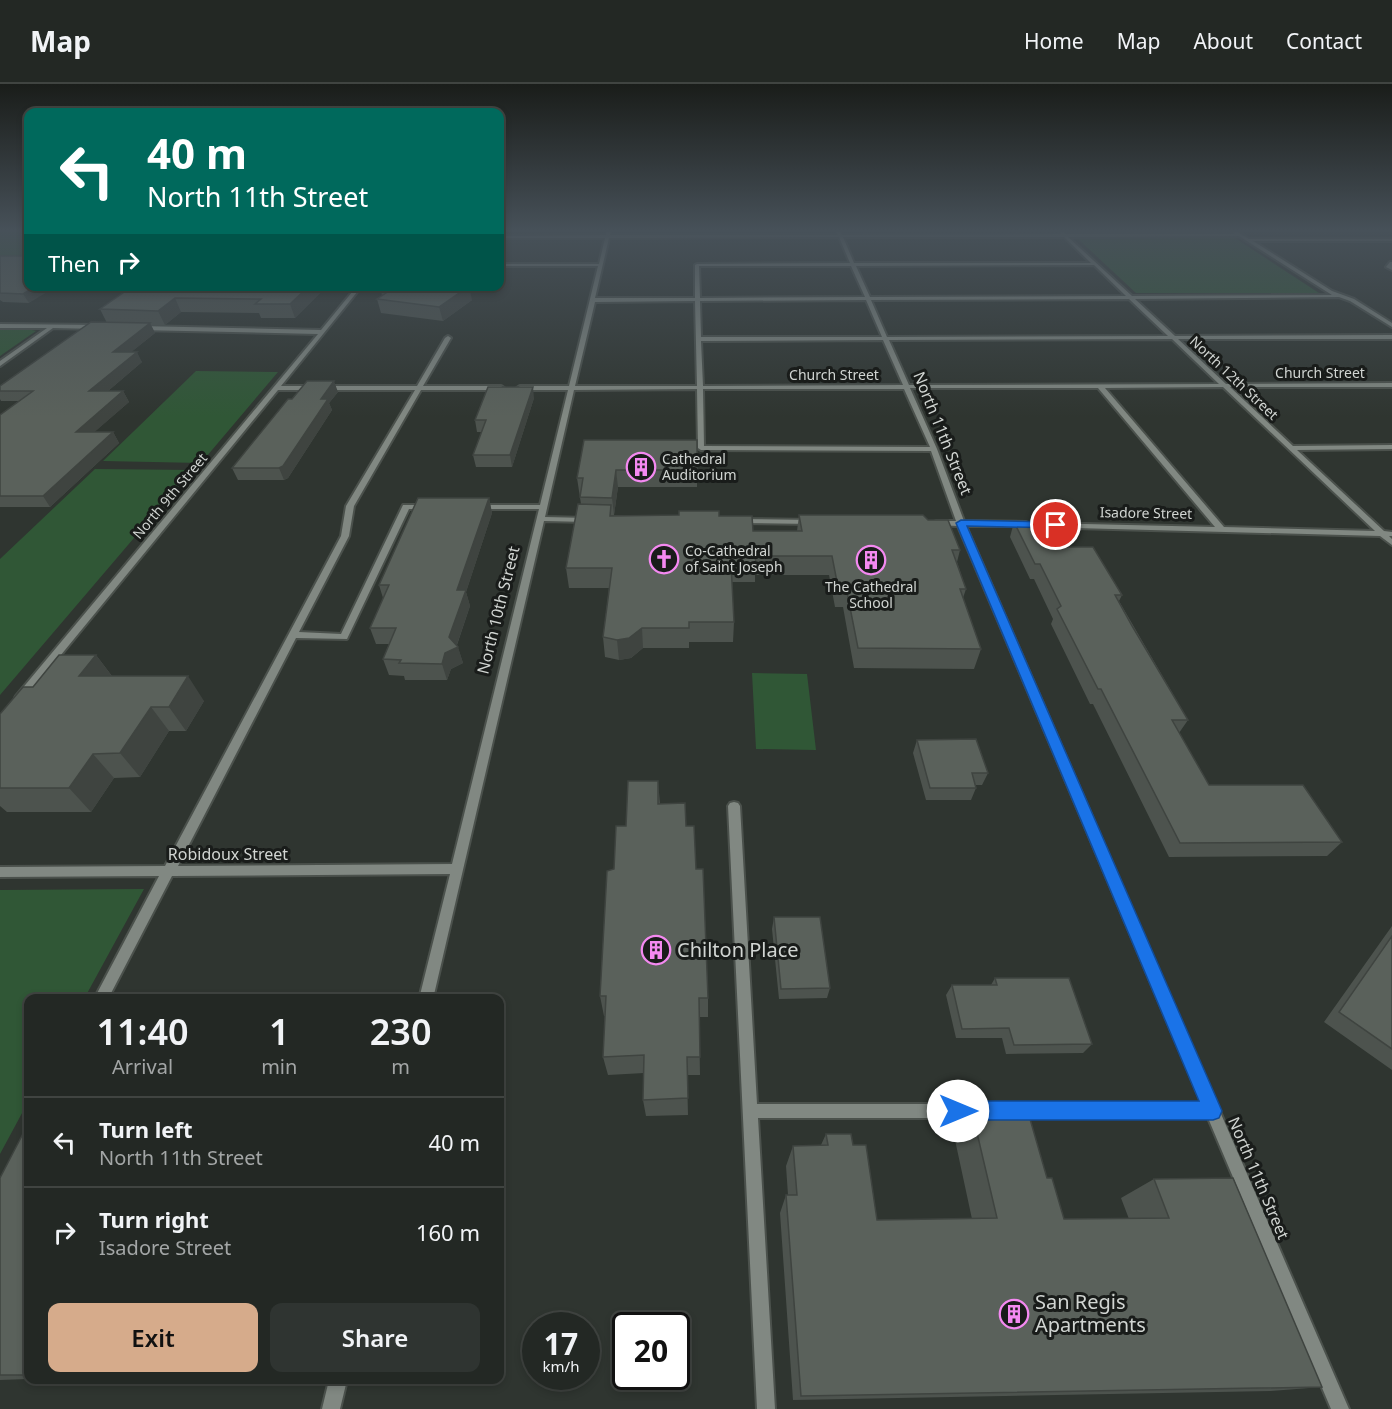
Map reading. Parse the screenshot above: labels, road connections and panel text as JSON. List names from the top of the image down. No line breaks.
{"streets":{"street":["Church Street","North 12th Street","North 11th Street","North 9th Street","Isadore Street","North 10th Street","Robidoux Street"]},"crossings":[["Church Street","North 12th Street"],["Church Street","North 11th Street"],["Church Street","North 9th Street"],["Church Street","North 10th Street"],["North 12th Street","Isadore Street"],["North 11th Street","Isadore Street"],["North 10th Street","Robidoux Street"]],"places":{"building":["Cathedral Auditorium","The Cathedral School","Chilton Place","San Regis Apartments"],"church":["Co-Cathedral of Saint Joseph"]},"page":{"header":"Map","nav":["Home","Map","About","Contact"],"turn":["40 m","North 11th Street"],"then":"Then","eta":["11:40","Arrival","1","min","230","m"],"list":[{"name":"Turn left","note":"North 11th Street","value":"40 m"},{"name":"Turn right","note":"Isadore Street","value":"160 m"}],"buttons":["Exit","Share"],"speed":"17 km/h","limit":"20"}}
